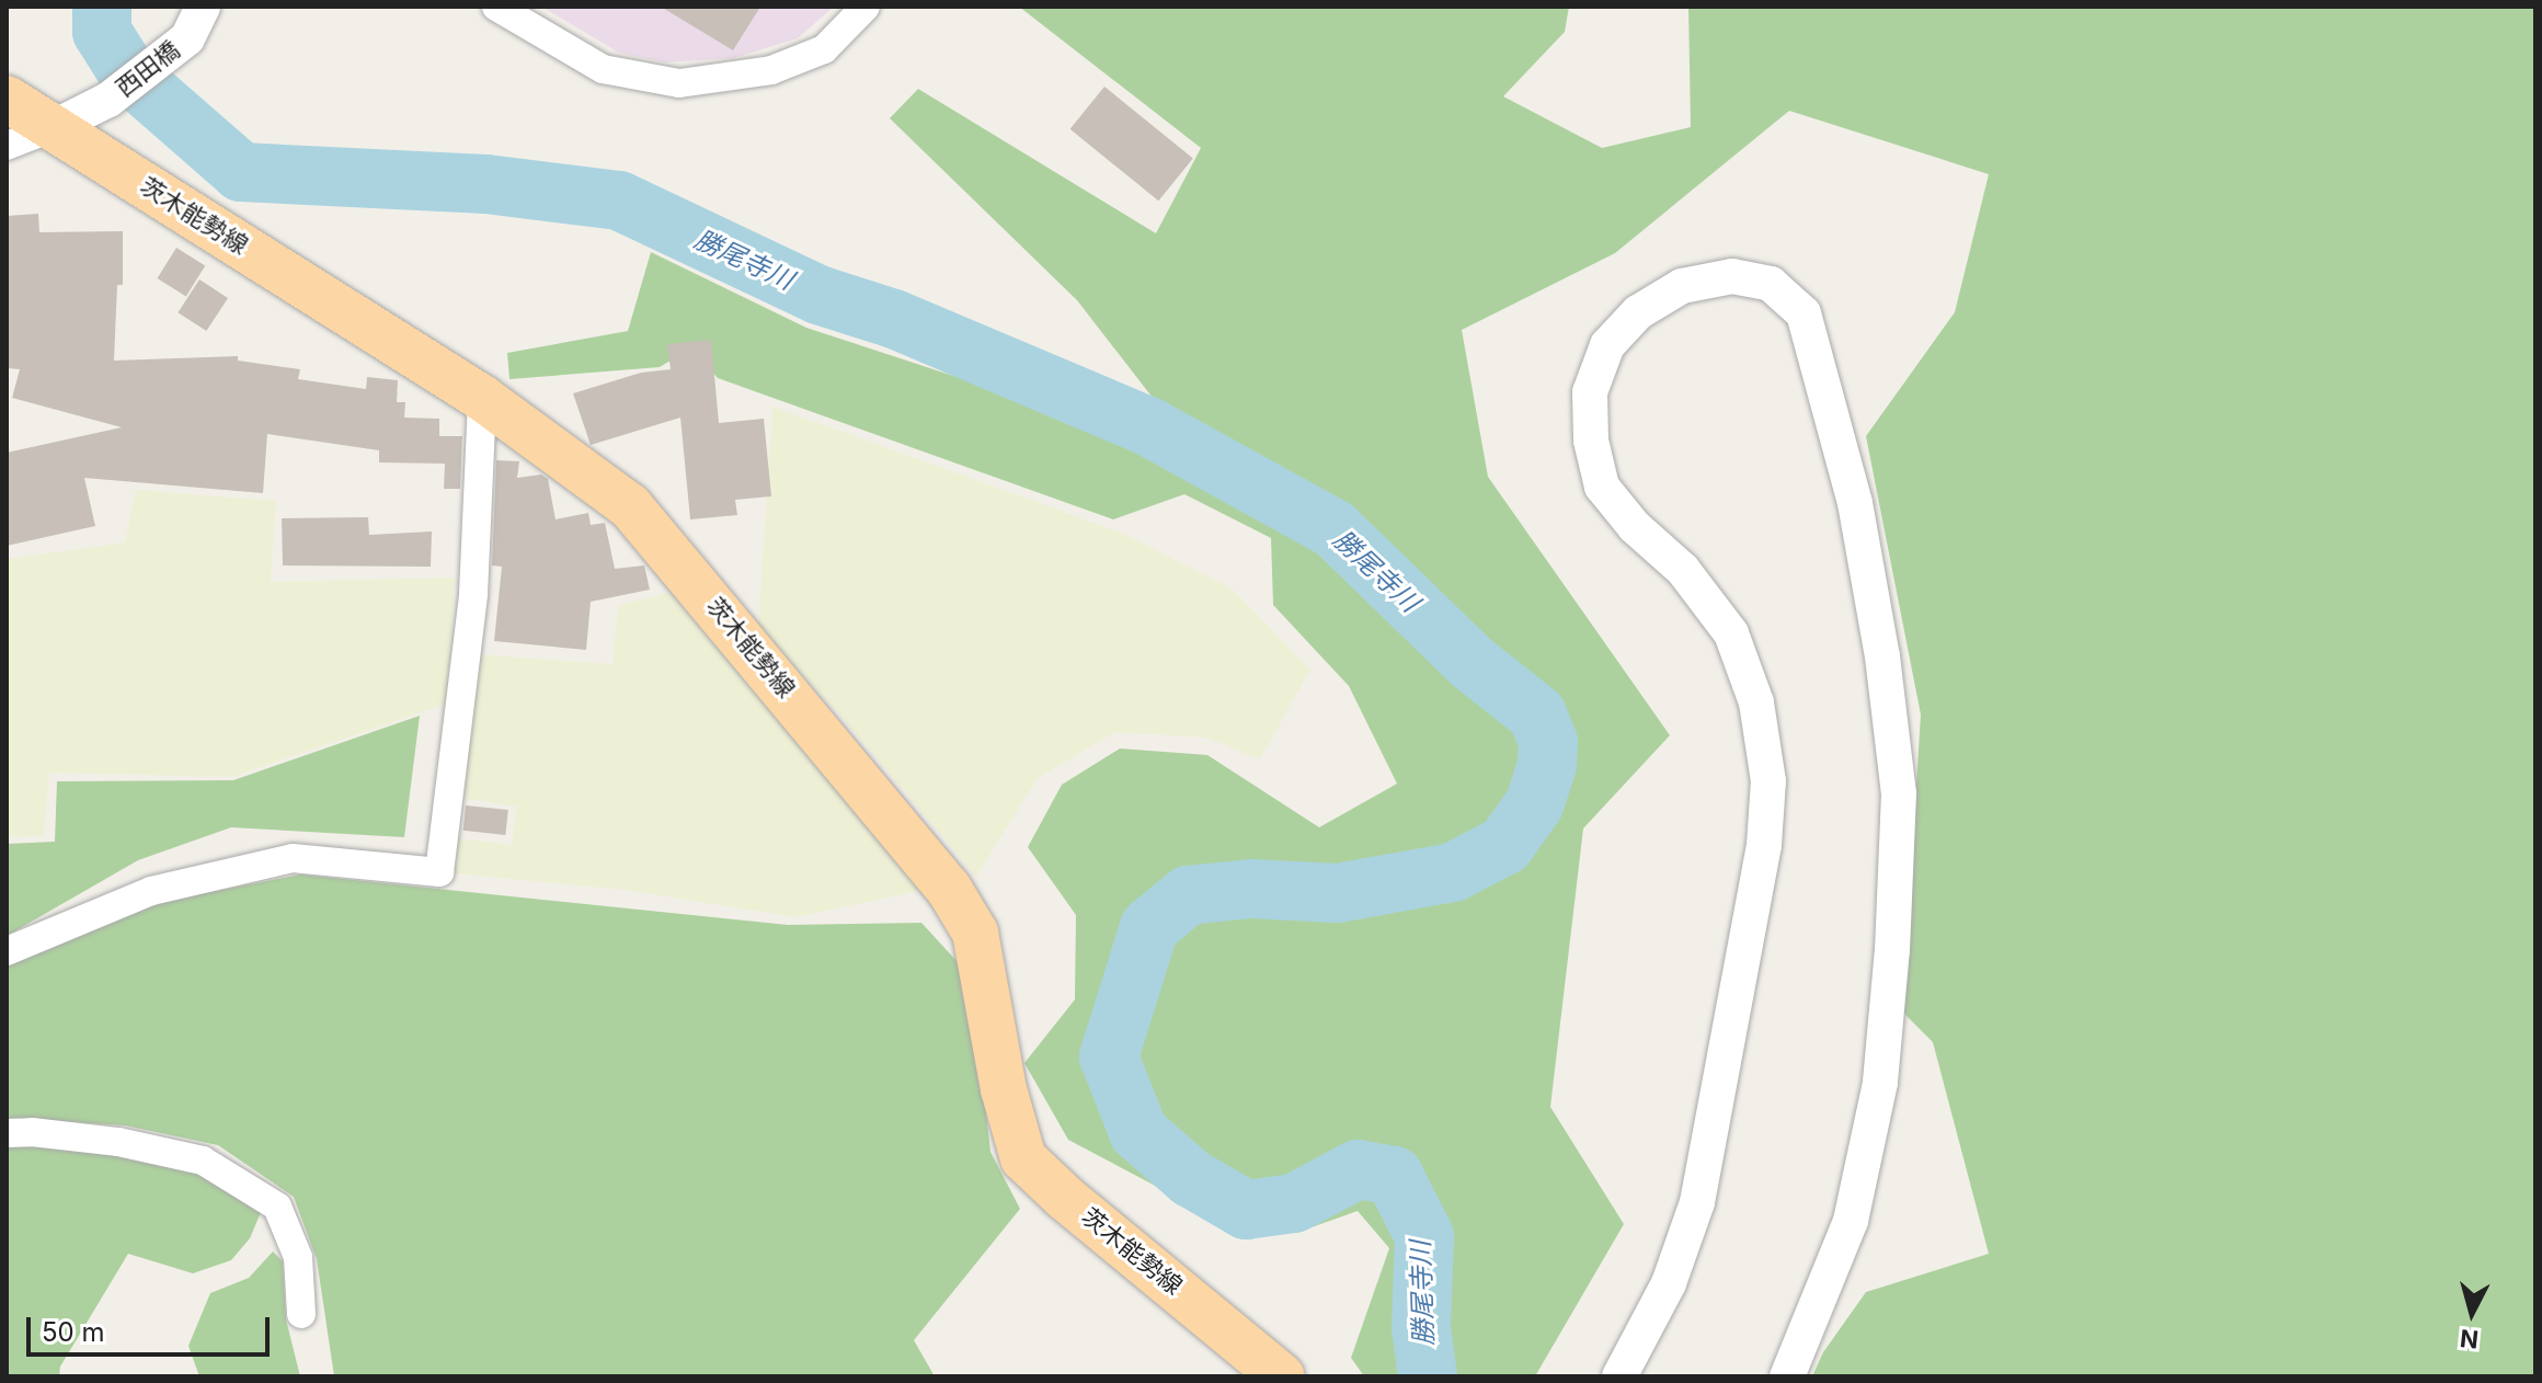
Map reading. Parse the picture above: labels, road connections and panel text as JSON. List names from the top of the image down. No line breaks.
{"streets":{"main road":["茨木能勢線"],"street":["西田橋"]},"crossings":[["西田橋","茨木能勢線"]],"water":["勝尾寺川"],"scale_bar":"50 m","north":"bottom"}
